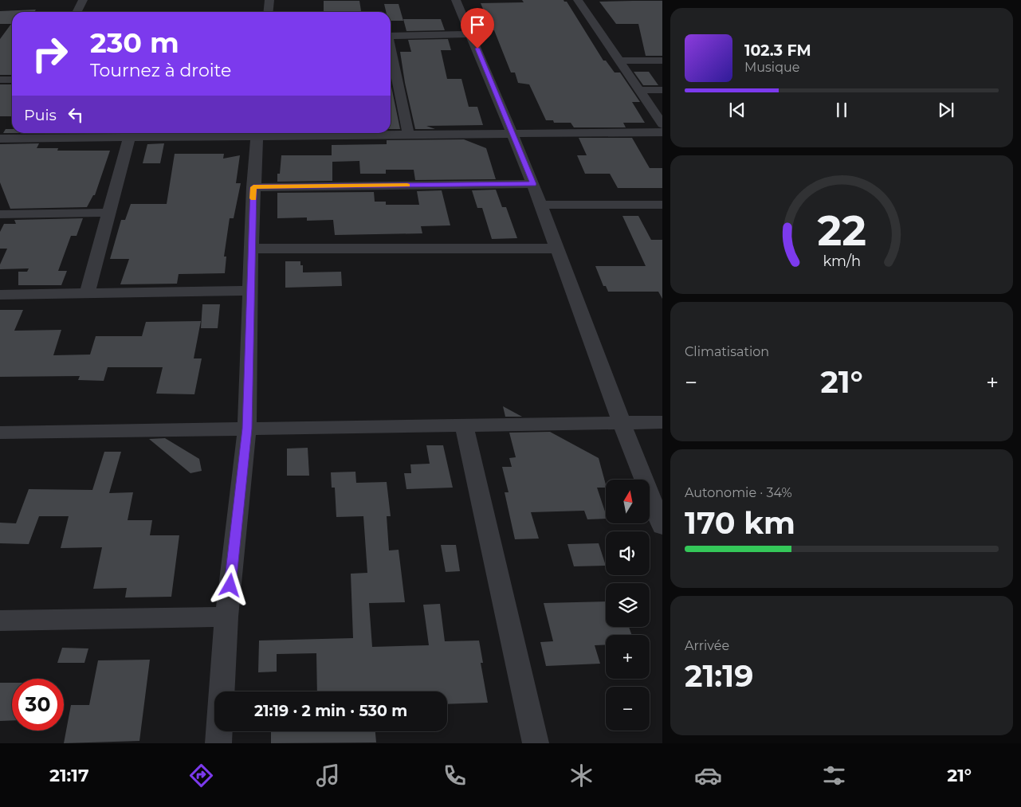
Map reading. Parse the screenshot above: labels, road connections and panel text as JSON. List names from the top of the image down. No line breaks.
{"north":"top","page":{"turn":["230 m","Tournez à droite"],"song":["102.3 FM","Musique"],"then":"Puis","tile":["Climatisation",["Autonomie · 34%","170 km"],["Arrivée","21:19"]],"heat":["−","21°","+"],"map_buttons":["+","−"],"limit":"30","trip":"21:19 · 2 min · 530 m","tabs":["21:17","21°"],"gauge":["22","km/h"]}}
